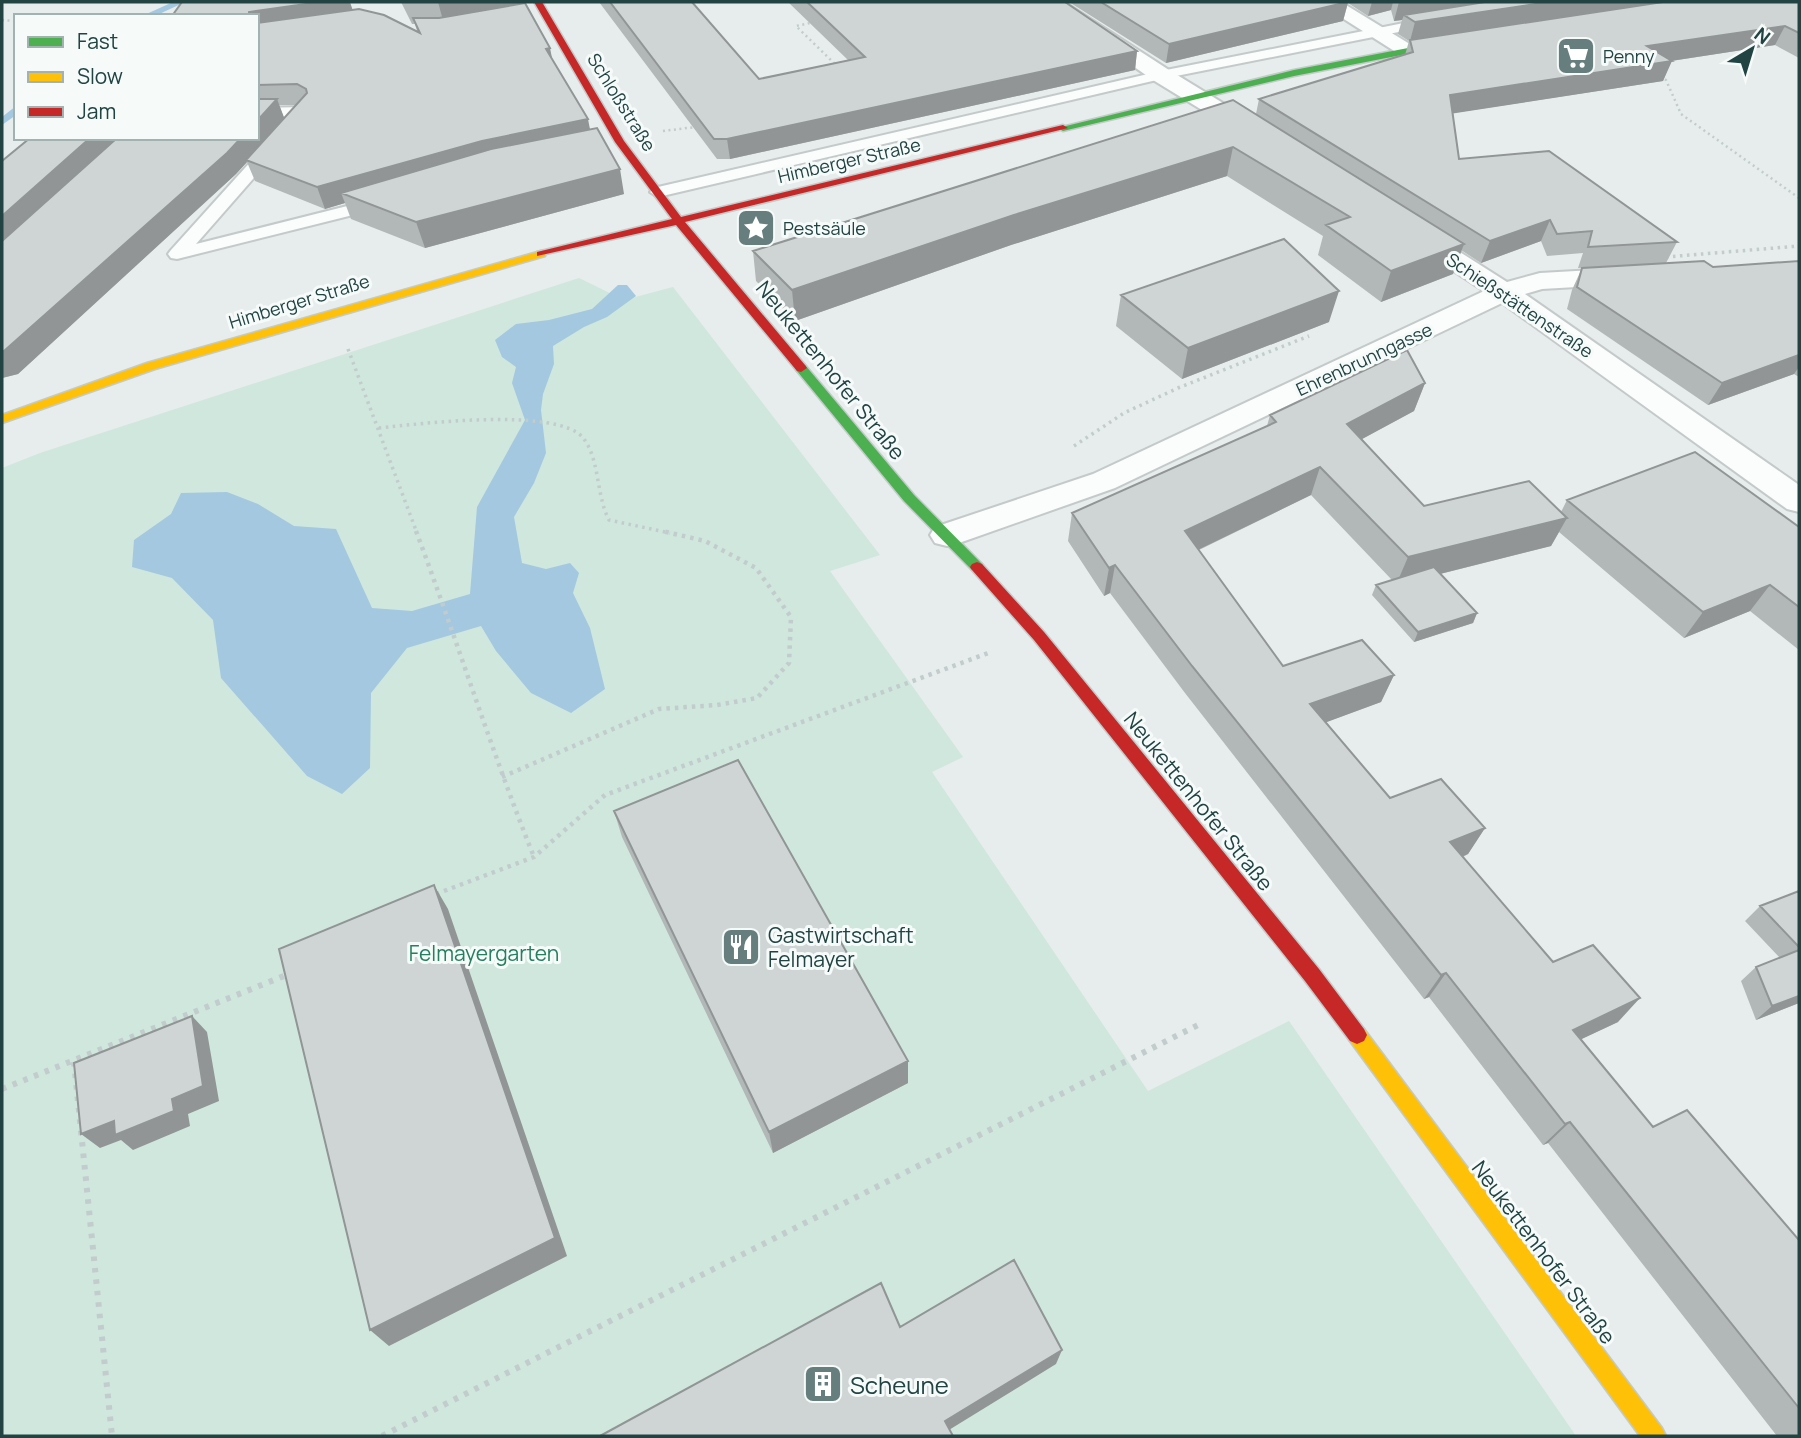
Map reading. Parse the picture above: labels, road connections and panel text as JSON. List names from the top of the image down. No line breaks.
{"streets":{"street":["Schloßstraße","Himberger Straße","Schießstättenstraße","Ehrenbrunngasse","Neukettenhofer Straße"]},"crossings":[["Schloßstraße","Himberger Straße"],["Schloßstraße","Neukettenhofer Straße"],["Himberger Straße","Neukettenhofer Straße"],["Schießstättenstraße","Ehrenbrunngasse"],["Ehrenbrunngasse","Neukettenhofer Straße"]],"parks":["Felmayergarten"],"places":{"supermarket":["Penny"],"place":["Pestsäule"],"restaurant":["Gastwirtschaft Felmayer"],"building":["Scheune"]},"legend":["Fast","Slow","Jam"],"north":"top right"}
